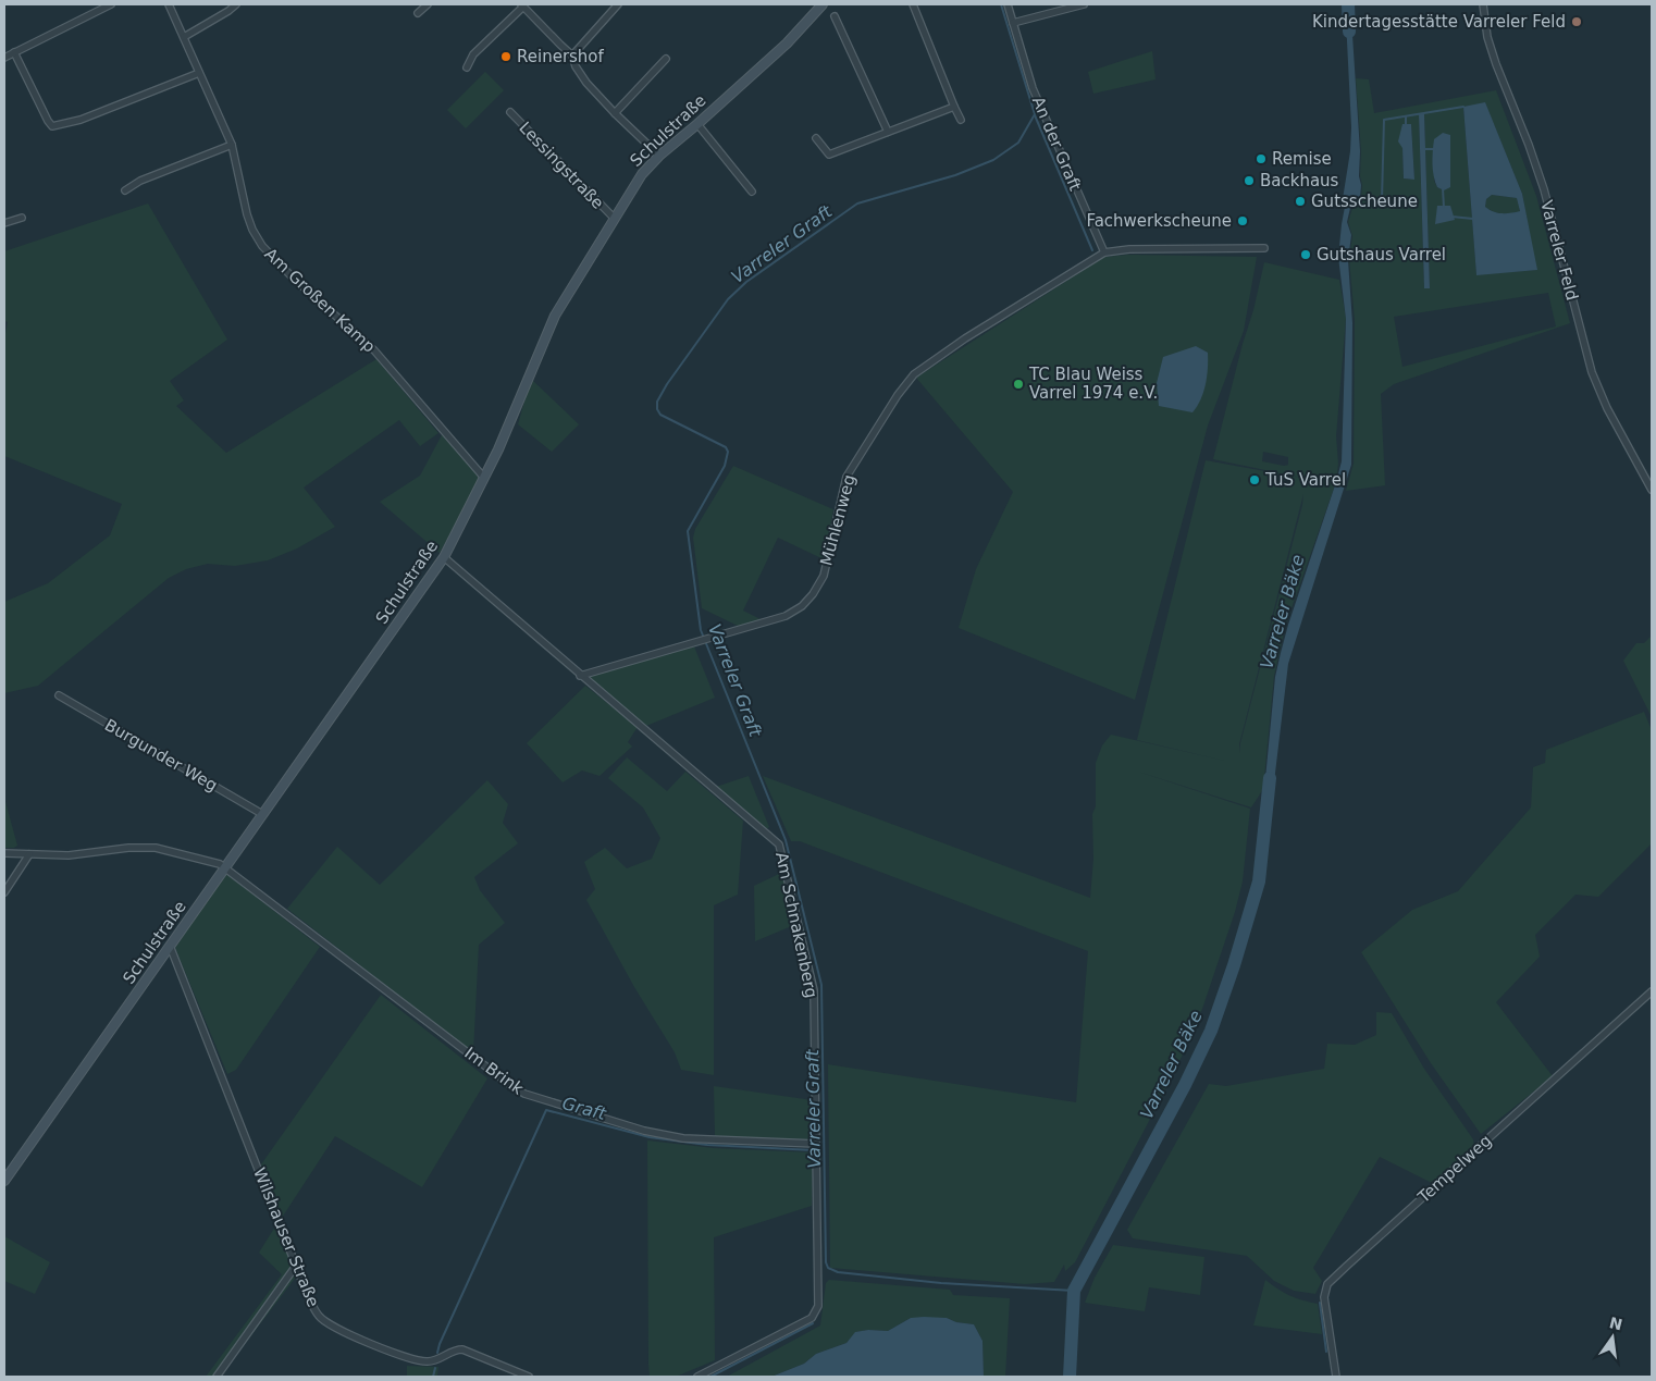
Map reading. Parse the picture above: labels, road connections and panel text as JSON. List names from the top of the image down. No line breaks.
{"streets":{"street":["Schulstraße","An der Graft","Lessingstraße","Varreler Feld","Am Großen Kamp","Mühlenweg","Burgunder Weg","Am Schnakenberg","Im Brink","Tempelweg","Wilshauser Straße"]},"crossings":[["Schulstraße","Lessingstraße"],["Schulstraße","Am Großen Kamp"],["Schulstraße","Burgunder Weg"],["Schulstraße","Am Schnakenberg"],["Schulstraße","Im Brink"],["Schulstraße","Wilshauser Straße"],["An der Graft","Mühlenweg"],["Mühlenweg","Am Schnakenberg"],["Am Schnakenberg","Im Brink"]],"water":["Varreler Graft","Varreler Bäke","Graft"],"places":["Kindertagesstätte Varreler Feld","Reinershof","Remise","Backhaus","Gutsscheune","Fachwerkscheune","Gutshaus Varrel","TC Blau Weiss Varrel 1974 e.V.","TuS Varrel"],"north":"top"}
